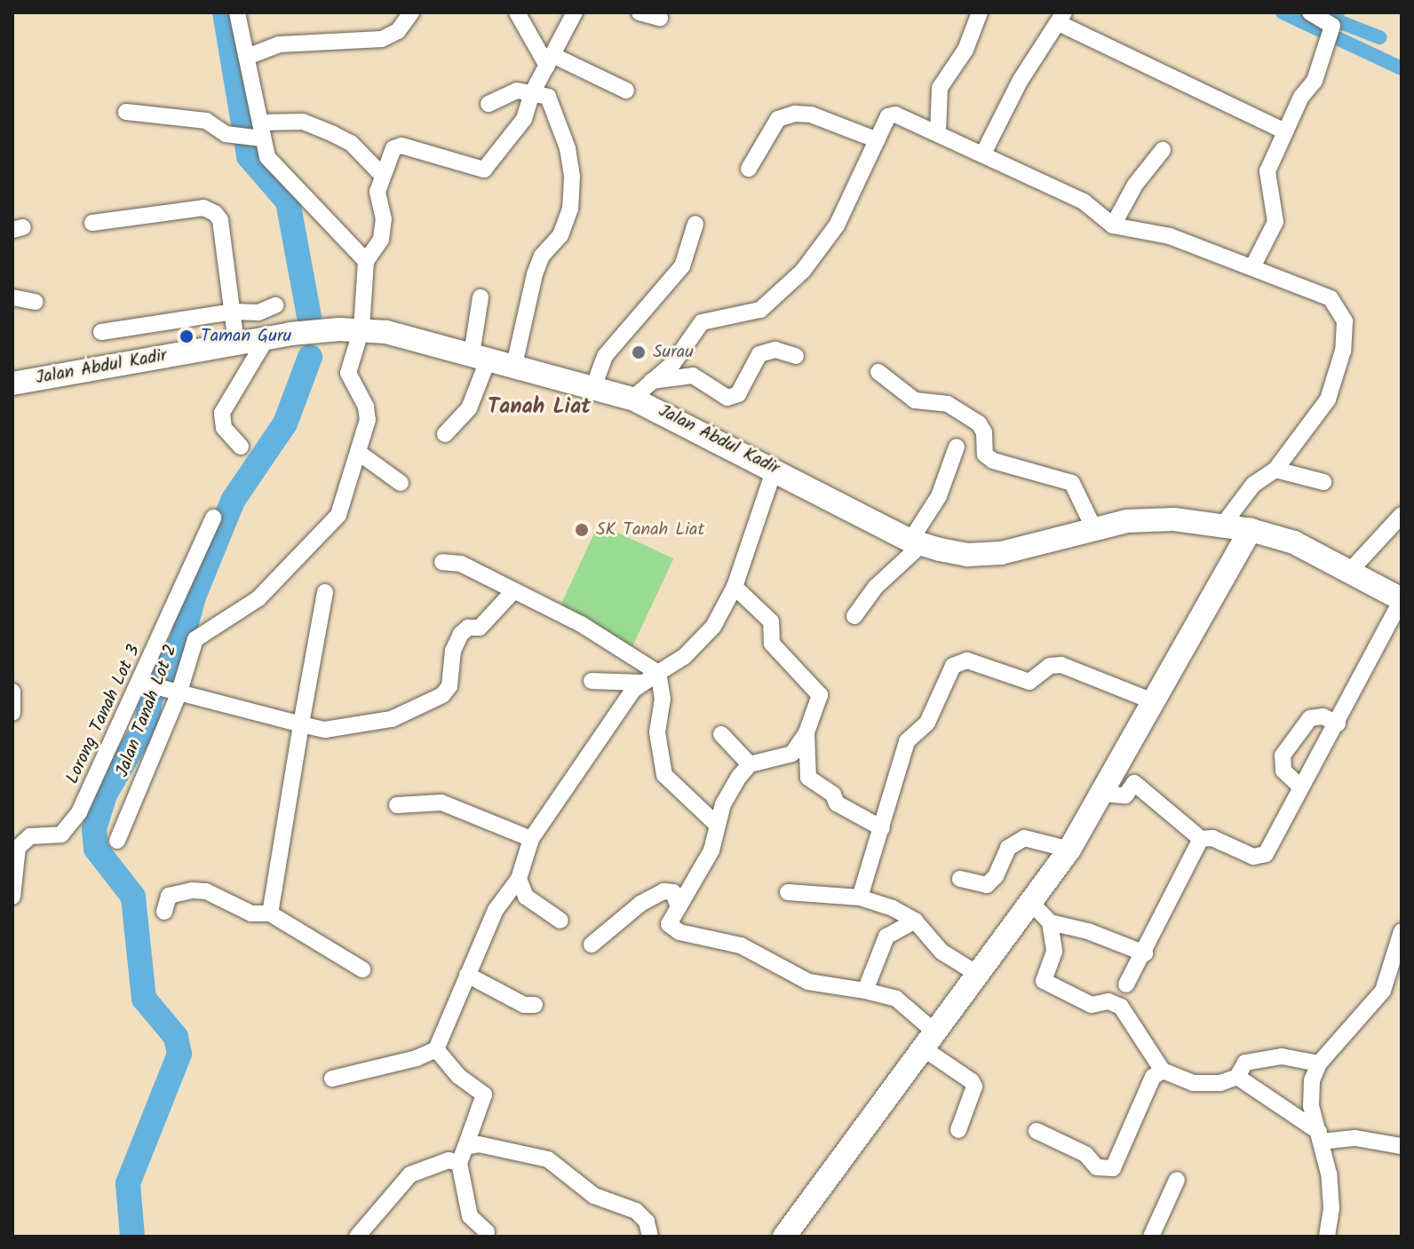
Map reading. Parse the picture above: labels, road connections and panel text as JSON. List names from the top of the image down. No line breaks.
{"streets":{"main road":["Jalan Abdul Kadir"],"street":["Jalan Tanah Lot 2","Lorong Tanah Lot 3"]},"crossings":[["Jalan Abdul Kadir","Jalan Tanah Lot 2"],["Jalan Tanah Lot 2","Lorong Tanah Lot 3"]],"districts":["Tanah Liat"],"places":["Taman Guru","Surau","SK Tanah Liat"]}
